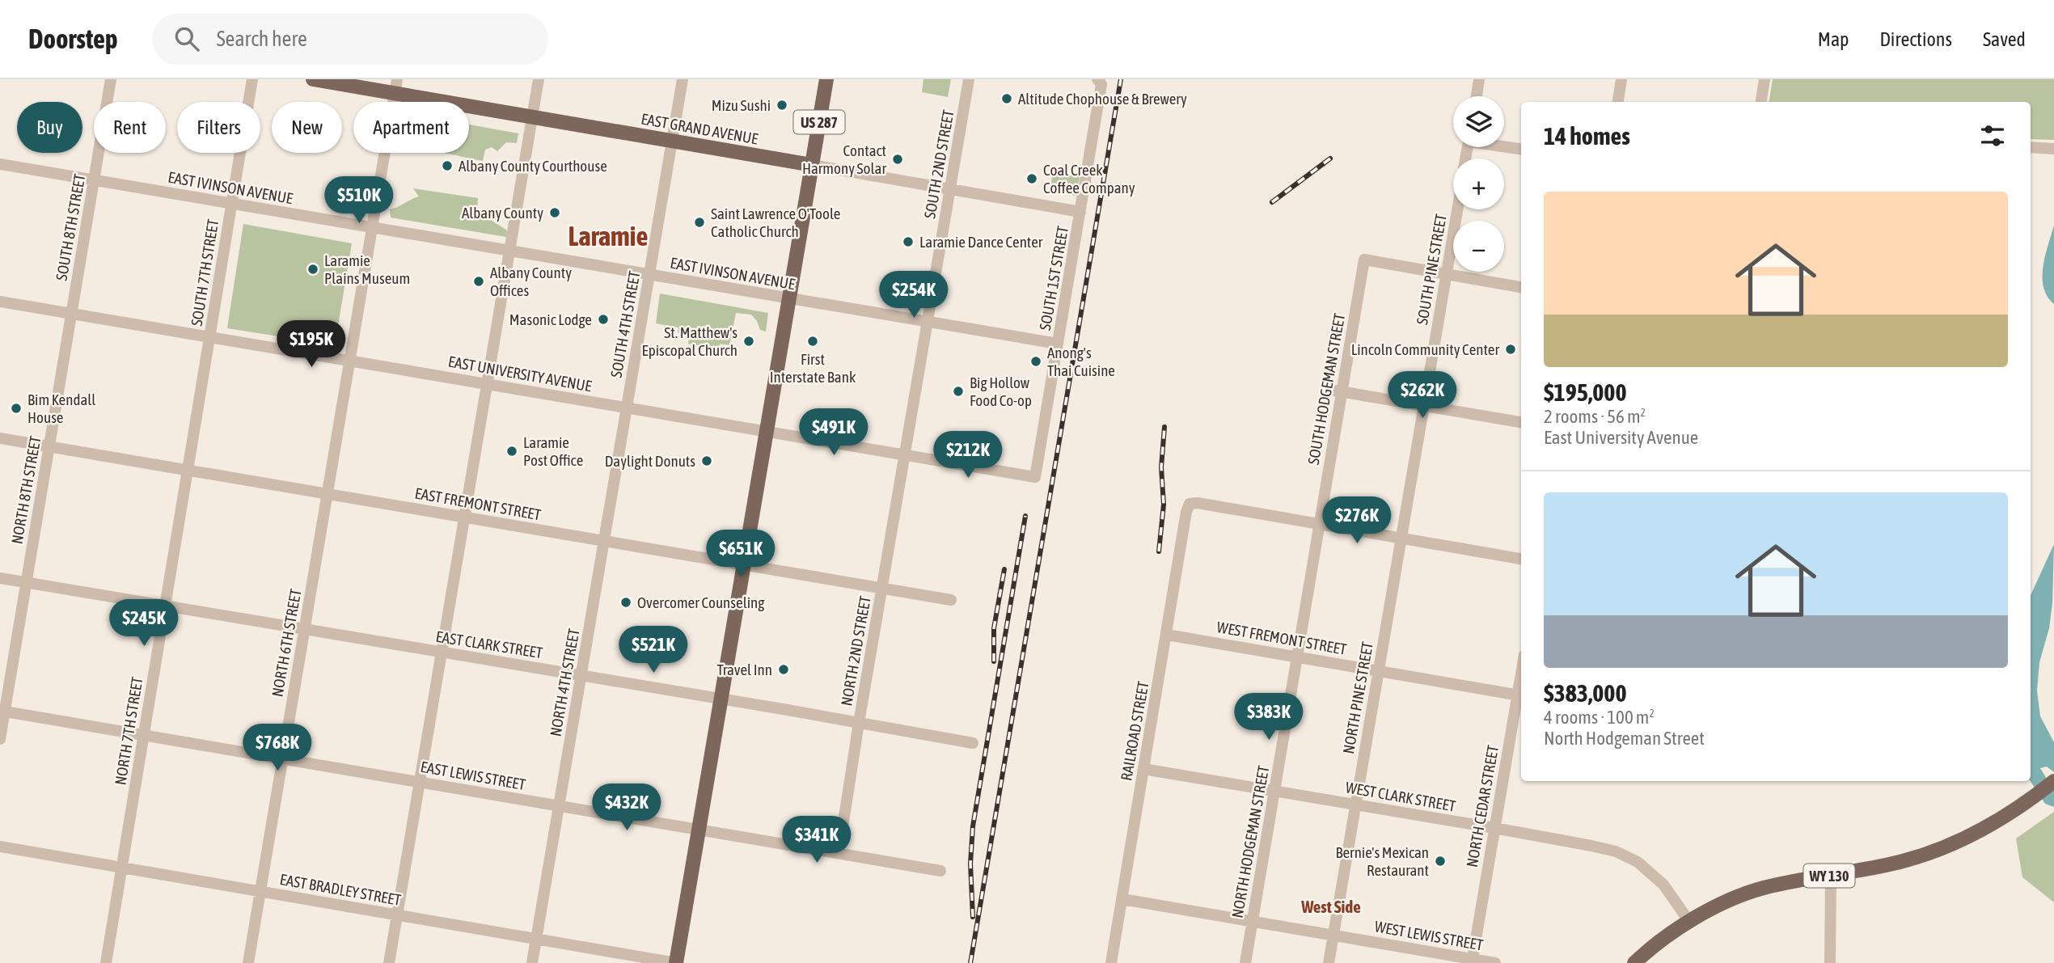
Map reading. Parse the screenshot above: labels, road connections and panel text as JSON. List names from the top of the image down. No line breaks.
{"streets":{"main road":["US 287","EAST GRAND AVENUE","WY 130"],"street":["SOUTH 2ND STREET","EAST IVINSON AVENUE","SOUTH 8TH STREET","SOUTH PINE STREET","SOUTH 7TH STREET","SOUTH 1ST STREET","SOUTH 4TH STREET","EAST UNIVERSITY AVENUE","SOUTH HODGEMAN STREET","NORTH 8TH STREET","EAST FREMONT STREET","WEST FREMONT STREET","NORTH 6TH STREET","EAST CLARK STREET","NORTH 2ND STREET","NORTH 4TH STREET","NORTH PINE STREET","NORTH 7TH STREET","RAILROAD STREET","EAST LEWIS STREET","WEST CLARK STREET","NORTH CEDAR STREET","NORTH HODGEMAN STREET","EAST BRADLEY STREET","WEST LEWIS STREET"]},"crossings":[["US 287","EAST GRAND AVENUE"],["EAST GRAND AVENUE","SOUTH 2ND STREET"],["EAST GRAND AVENUE","SOUTH 1ST STREET"],["EAST GRAND AVENUE","SOUTH 4TH STREET"],["EAST GRAND AVENUE","NORTH 6TH STREET"],["SOUTH 2ND STREET","EAST IVINSON AVENUE"],["SOUTH 2ND STREET","EAST UNIVERSITY AVENUE"],["SOUTH 2ND STREET","NORTH 2ND STREET"],["EAST IVINSON AVENUE","SOUTH 8TH STREET"],["EAST IVINSON AVENUE","SOUTH 7TH STREET"],["EAST IVINSON AVENUE","SOUTH 1ST STREET"],["EAST IVINSON AVENUE","SOUTH 4TH STREET"],["EAST IVINSON AVENUE","NORTH 6TH STREET"],["SOUTH 8TH STREET","EAST UNIVERSITY AVENUE"],["SOUTH 8TH STREET","NORTH 8TH STREET"],["SOUTH PINE STREET","SOUTH HODGEMAN STREET"],["SOUTH PINE STREET","NORTH PINE STREET"],["SOUTH 7TH STREET","EAST UNIVERSITY AVENUE"],["SOUTH 7TH STREET","NORTH 7TH STREET"],["SOUTH 1ST STREET","EAST UNIVERSITY AVENUE"],["SOUTH 4TH STREET","EAST UNIVERSITY AVENUE"],["SOUTH 4TH STREET","NORTH 4TH STREET"],["EAST UNIVERSITY AVENUE","NORTH 8TH STREET"],["EAST UNIVERSITY AVENUE","NORTH 6TH STREET"],["EAST UNIVERSITY AVENUE","NORTH 2ND STREET"],["EAST UNIVERSITY AVENUE","NORTH 4TH STREET"],["EAST UNIVERSITY AVENUE","NORTH 7TH STREET"],["SOUTH HODGEMAN STREET","RAILROAD STREET"],["SOUTH HODGEMAN STREET","NORTH HODGEMAN STREET"],["NORTH 8TH STREET","EAST FREMONT STREET"],["NORTH 8TH STREET","EAST CLARK STREET"],["NORTH 8TH STREET","EAST LEWIS STREET"],["EAST FREMONT STREET","NORTH 6TH STREET"],["EAST FREMONT STREET","NORTH 2ND STREET"],["EAST FREMONT STREET","NORTH 4TH STREET"],["EAST FREMONT STREET","NORTH 7TH STREET"],["WEST FREMONT STREET","NORTH PINE STREET"],["WEST FREMONT STREET","RAILROAD STREET"],["WEST FREMONT STREET","NORTH CEDAR STREET"],["WEST FREMONT STREET","NORTH HODGEMAN STREET"],["NORTH 6TH STREET","EAST CLARK STREET"],["NORTH 6TH STREET","EAST LEWIS STREET"],["NORTH 6TH STREET","EAST BRADLEY STREET"],["EAST CLARK STREET","NORTH 2ND STREET"],["EAST CLARK STREET","NORTH 4TH STREET"],["EAST CLARK STREET","NORTH 7TH STREET"],["NORTH 2ND STREET","EAST LEWIS STREET"],["NORTH 4TH STREET","EAST LEWIS STREET"],["NORTH 4TH STREET","EAST BRADLEY STREET"],["NORTH PINE STREET","WEST CLARK STREET"],["NORTH PINE STREET","WEST LEWIS STREET"],["NORTH 7TH STREET","EAST LEWIS STREET"],["NORTH 7TH STREET","EAST BRADLEY STREET"],["RAILROAD STREET","WEST CLARK STREET"],["RAILROAD STREET","NORTH HODGEMAN STREET"],["RAILROAD STREET","WEST LEWIS STREET"],["WEST CLARK STREET","NORTH CEDAR STREET"],["WEST CLARK STREET","NORTH HODGEMAN STREET"],["WEST CLARK STREET","WY 130"],["NORTH CEDAR STREET","WEST LEWIS STREET"],["NORTH HODGEMAN STREET","WEST LEWIS STREET"]],"districts":["Laramie","West Side"],"places":["Altitude Chophouse & Brewery","Mizu Sushi","Contact Harmony Solar","Albany County Courthouse","Coal Creek Coffee Company","Albany County","Saint Lawrence O'Toole Catholic Church","Laramie Dance Center","Laramie Plains Museum","Albany County Offices","Masonic Lodge","St. Matthew's Episcopal Church","First Interstate Bank","Lincoln Community Center","Anong's Thai Cuisine","Big Hollow Food Co-op","Bim Kendall House","Laramie Post Office","Daylight Donuts","Overcomer Counseling","Travel Inn","Bernie's Mexican Restaurant"],"page":{"header":"Doorstep","search":"Search here","nav":["Map","Directions","Saved"],"map_buttons":["+","−"],"chip":["Buy","Rent","Filters","New","Apartment"],"heading":"14 homes","list":[{"name":"$195,000","note":"2 rooms · 56 m² · East University Avenue"},{"name":"$383,000","note":"4 rooms · 100 m² · North Hodgeman Street"}],"price":["$510K","$254K","$195K","$262K","$491K","$212K","$276K","$651K","$245K","$521K","$383K","$768K","$432K","$341K"]}}
